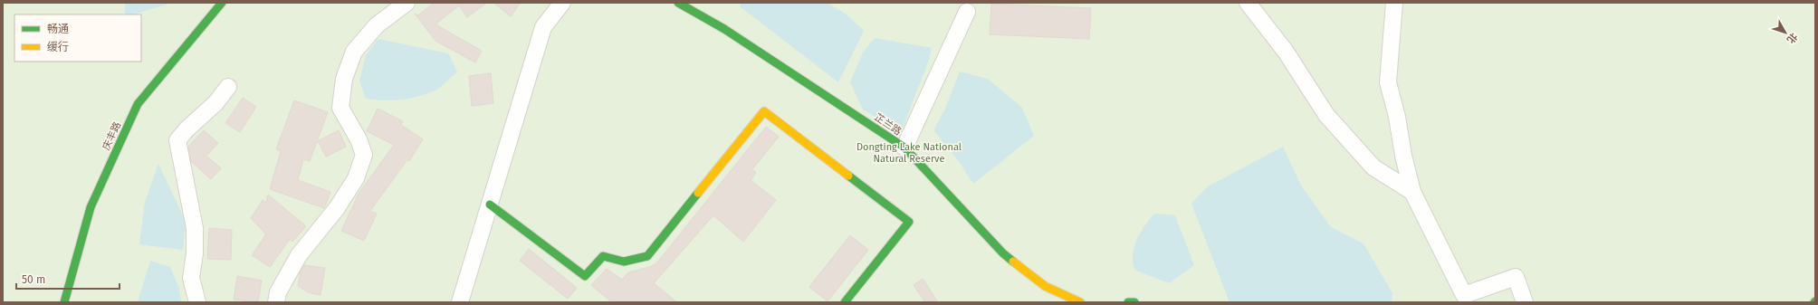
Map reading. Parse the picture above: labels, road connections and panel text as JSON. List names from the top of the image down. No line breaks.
{"streets":{"street":["芷兰路","庆丰路"]},"parks":["Dongting Lake National Natural Reserve"],"legend":["畅通","缓行"],"scale_bar":"50 m","north":"bottom right"}
